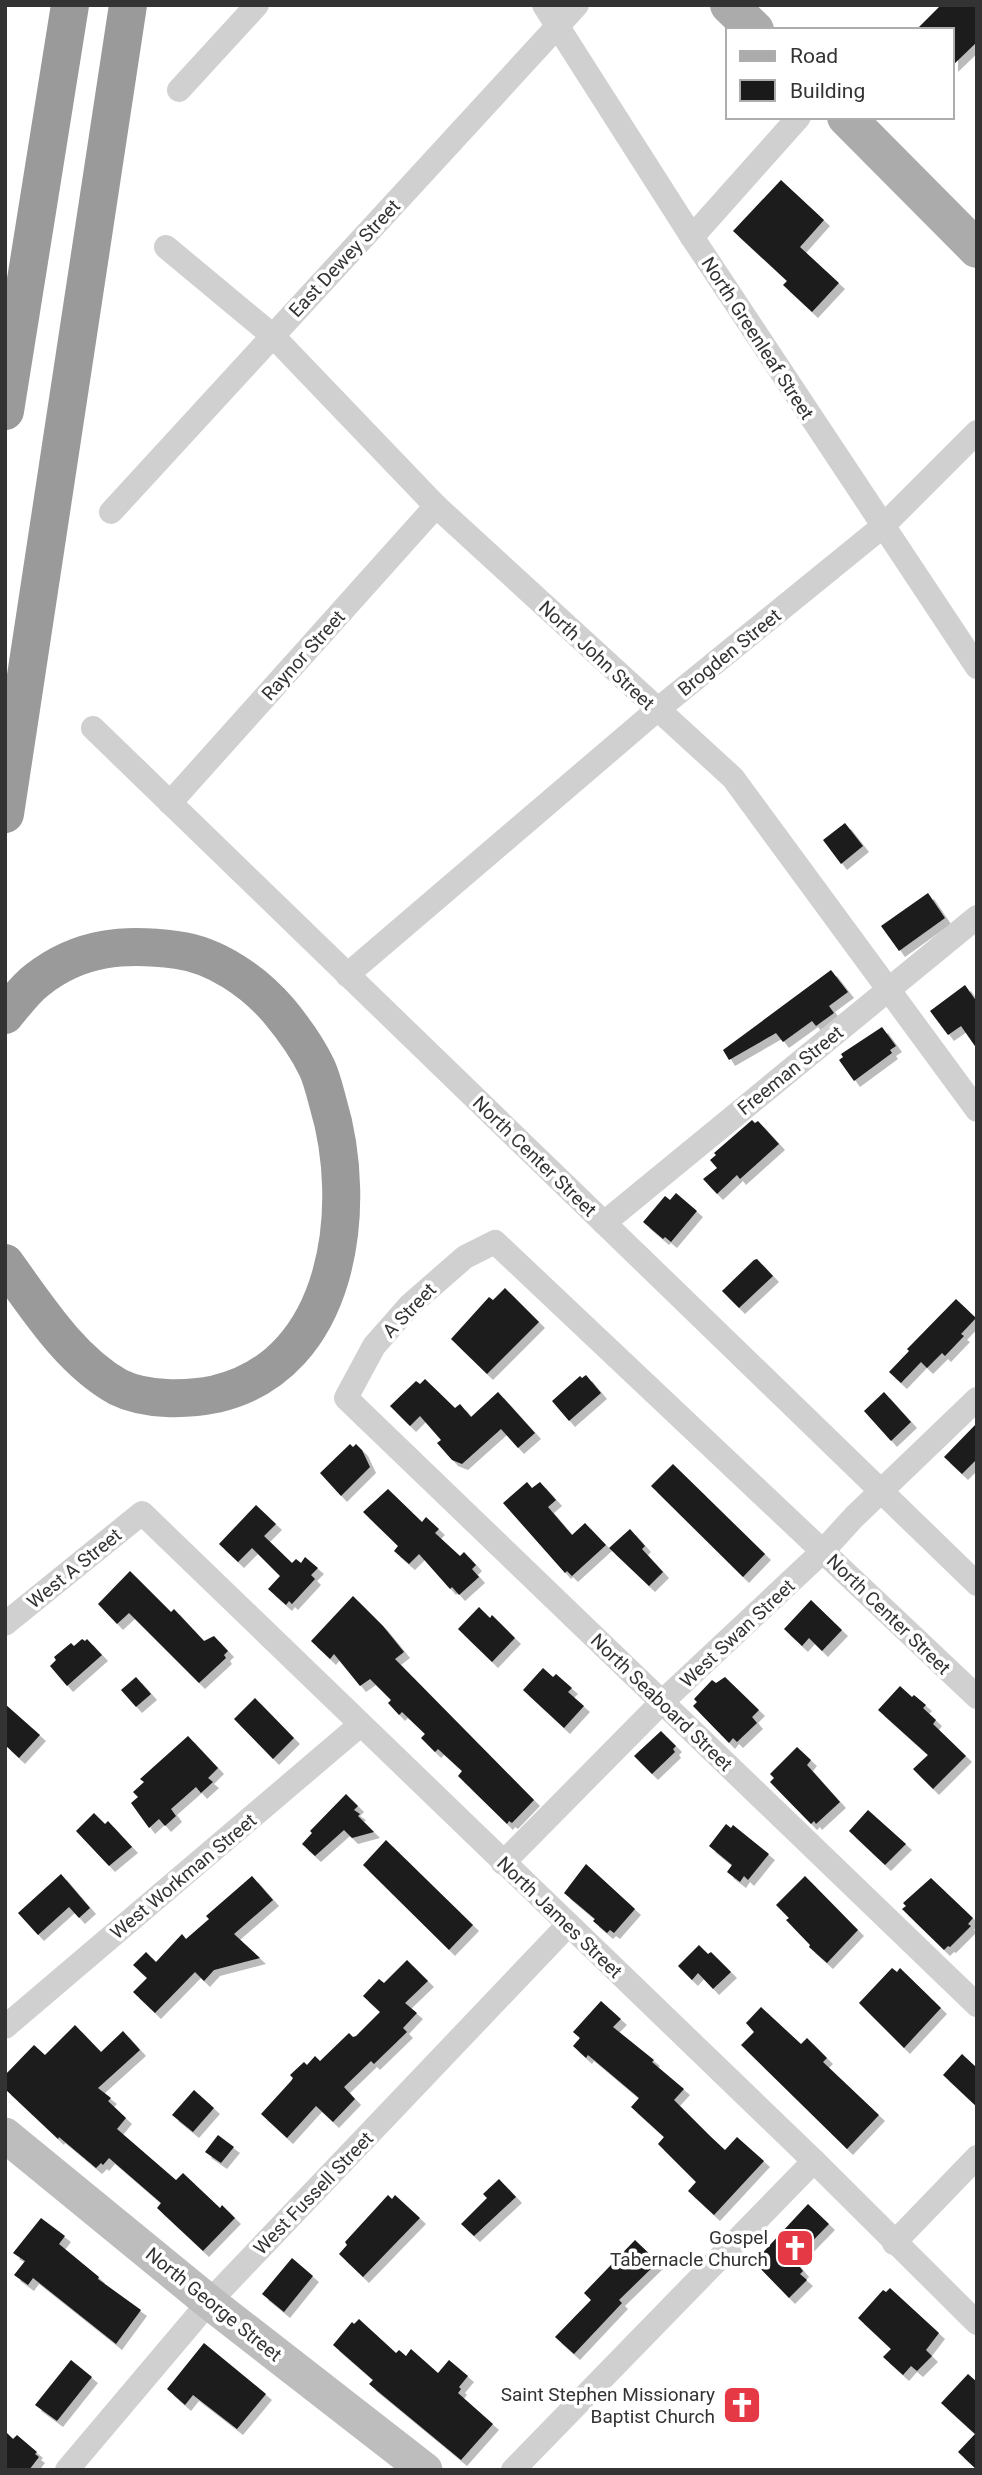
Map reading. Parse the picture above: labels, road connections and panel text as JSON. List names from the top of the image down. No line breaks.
{"streets":{"main road":["North George Street"],"street":["East Dewey Street","North Greenleaf Street","Brogden Street","Raynor Street","North John Street","Freeman Street","North Center Street","A Street","West A Street","West Swan Street","North Seaboard Street","West Workman Street","North James Street","West Fussell Street"]},"crossings":[["East Dewey Street","North Greenleaf Street"],["East Dewey Street","North John Street"],["North Greenleaf Street","Brogden Street"],["Brogden Street","North John Street"],["Brogden Street","North Center Street"],["Raynor Street","North John Street"],["Raynor Street","North Center Street"],["North John Street","Freeman Street"],["Freeman Street","North Center Street"],["North Center Street","A Street"],["North Center Street","West Swan Street"],["A Street","North Seaboard Street"],["West A Street","North James Street"],["West Swan Street","North Seaboard Street"],["West Swan Street","North James Street"],["West Workman Street","North James Street"],["North James Street","West Fussell Street"],["West Fussell Street","North George Street"]],"places":{"church":["Gospel Tabernacle Church","Saint Stephen Missionary Baptist Church"]},"legend":["Road","Building"]}
